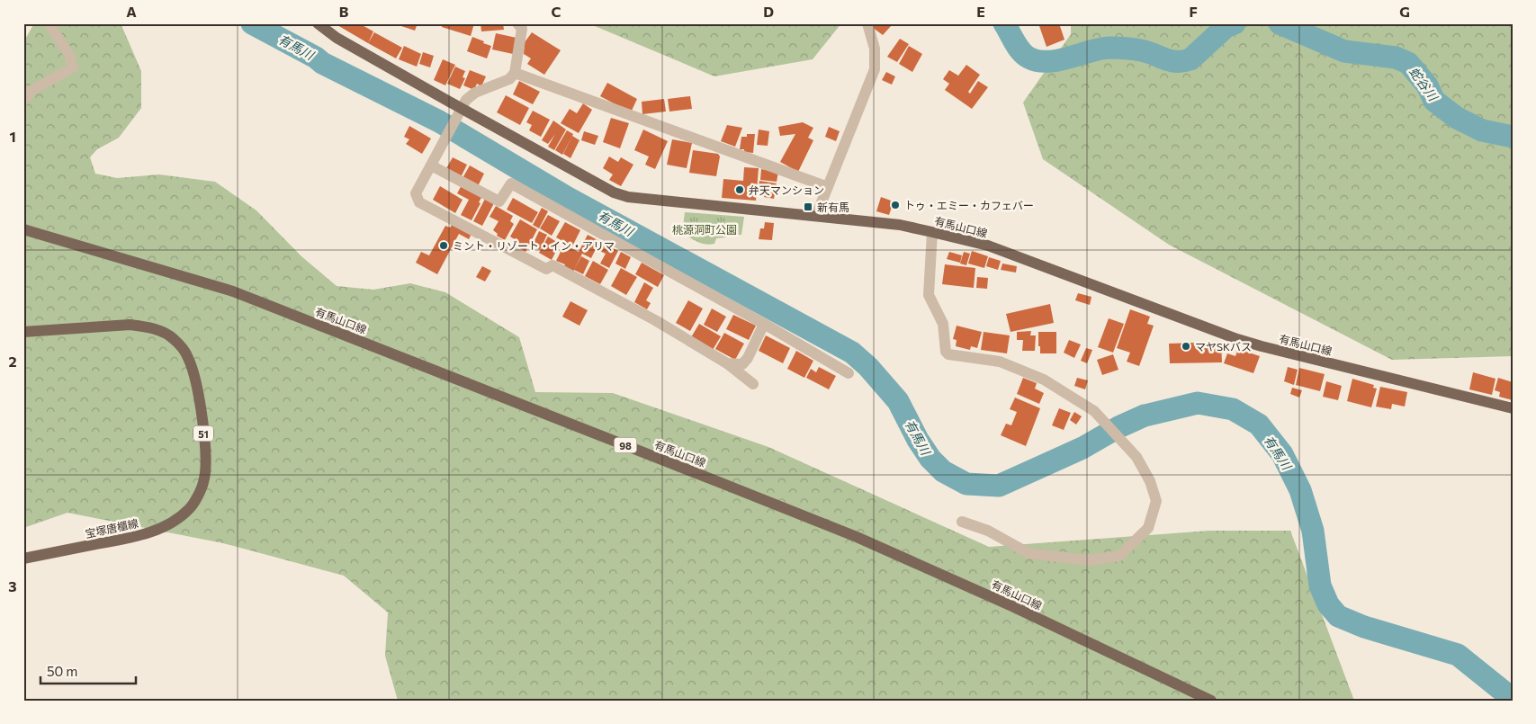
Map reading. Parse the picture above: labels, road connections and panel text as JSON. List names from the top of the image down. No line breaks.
{"streets":{"main road":["有馬山口線","51","98","宝塚唐櫃線"]},"water":["有馬川","蛇谷川"],"parks":["桃源洞町公園"],"places":{"other":["弁天マンション","トゥ・エミー・カフェバー","ミント・リゾート・イン・アリマ","マヤSKバス"],"transit":["新有馬"]},"scale_bar":"50 m","grid":{"columns":["A","B","C","D","E","F","G"],"rows":["1","2","3"]}}
